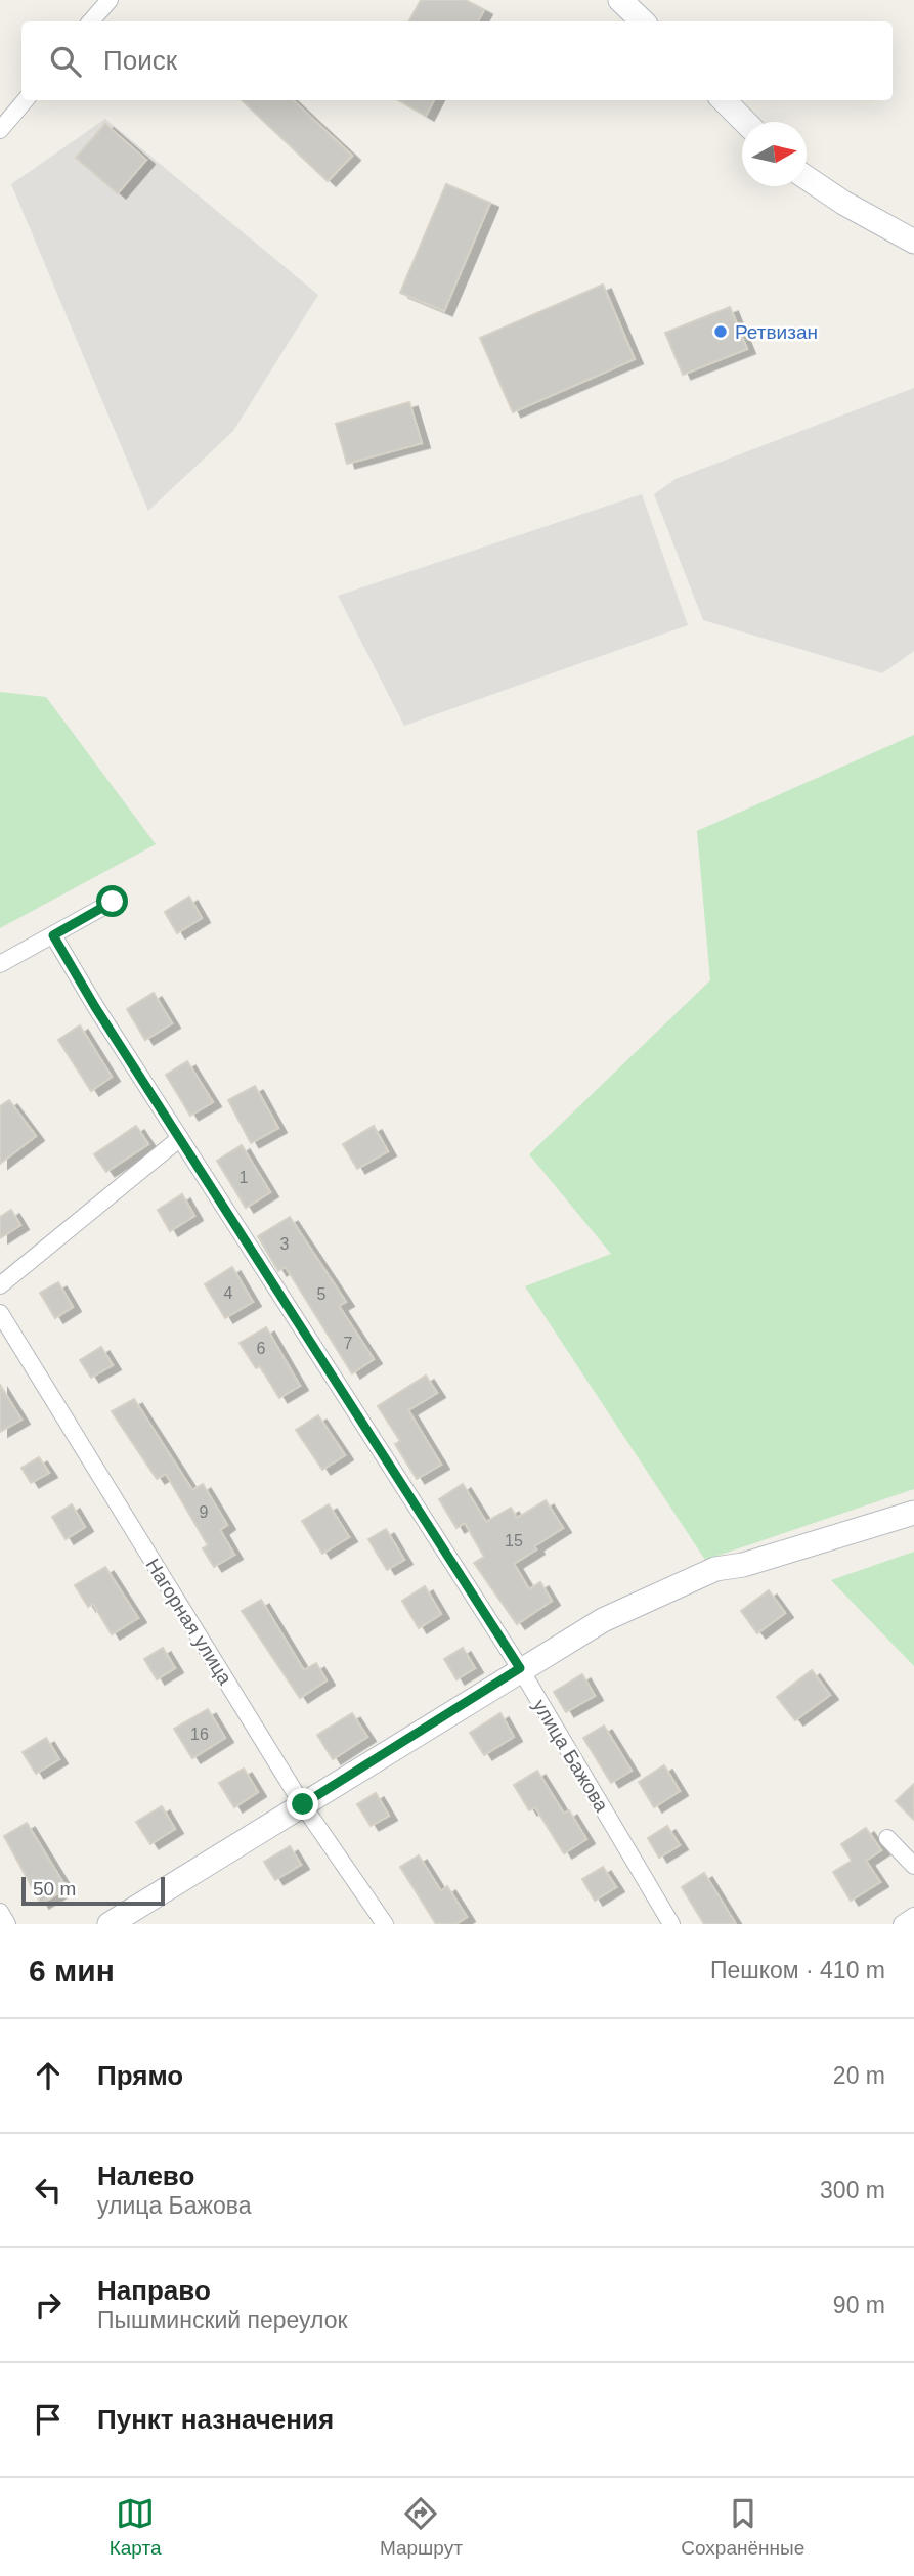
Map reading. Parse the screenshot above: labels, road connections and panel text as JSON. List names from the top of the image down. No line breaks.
{"streets":{"street":["Нагорная улица","улица Бажова"]},"places":["Ретвизан"],"house_numbers":["1","3","4","5","7","6","9","15","16"],"scale_bar":"50 m","north":"right","page":{"search":"Поиск","scale":"50 m","heading":["6 мин","Пешком · 410 m"],"list":[["Прямо","20 m"],["Налево","улица Бажова","300 m"],["Направо","Пышминский переулок","90 m"],"Пункт назначения"],"nav":["Карта","Маршрут","Сохранённые"]}}
